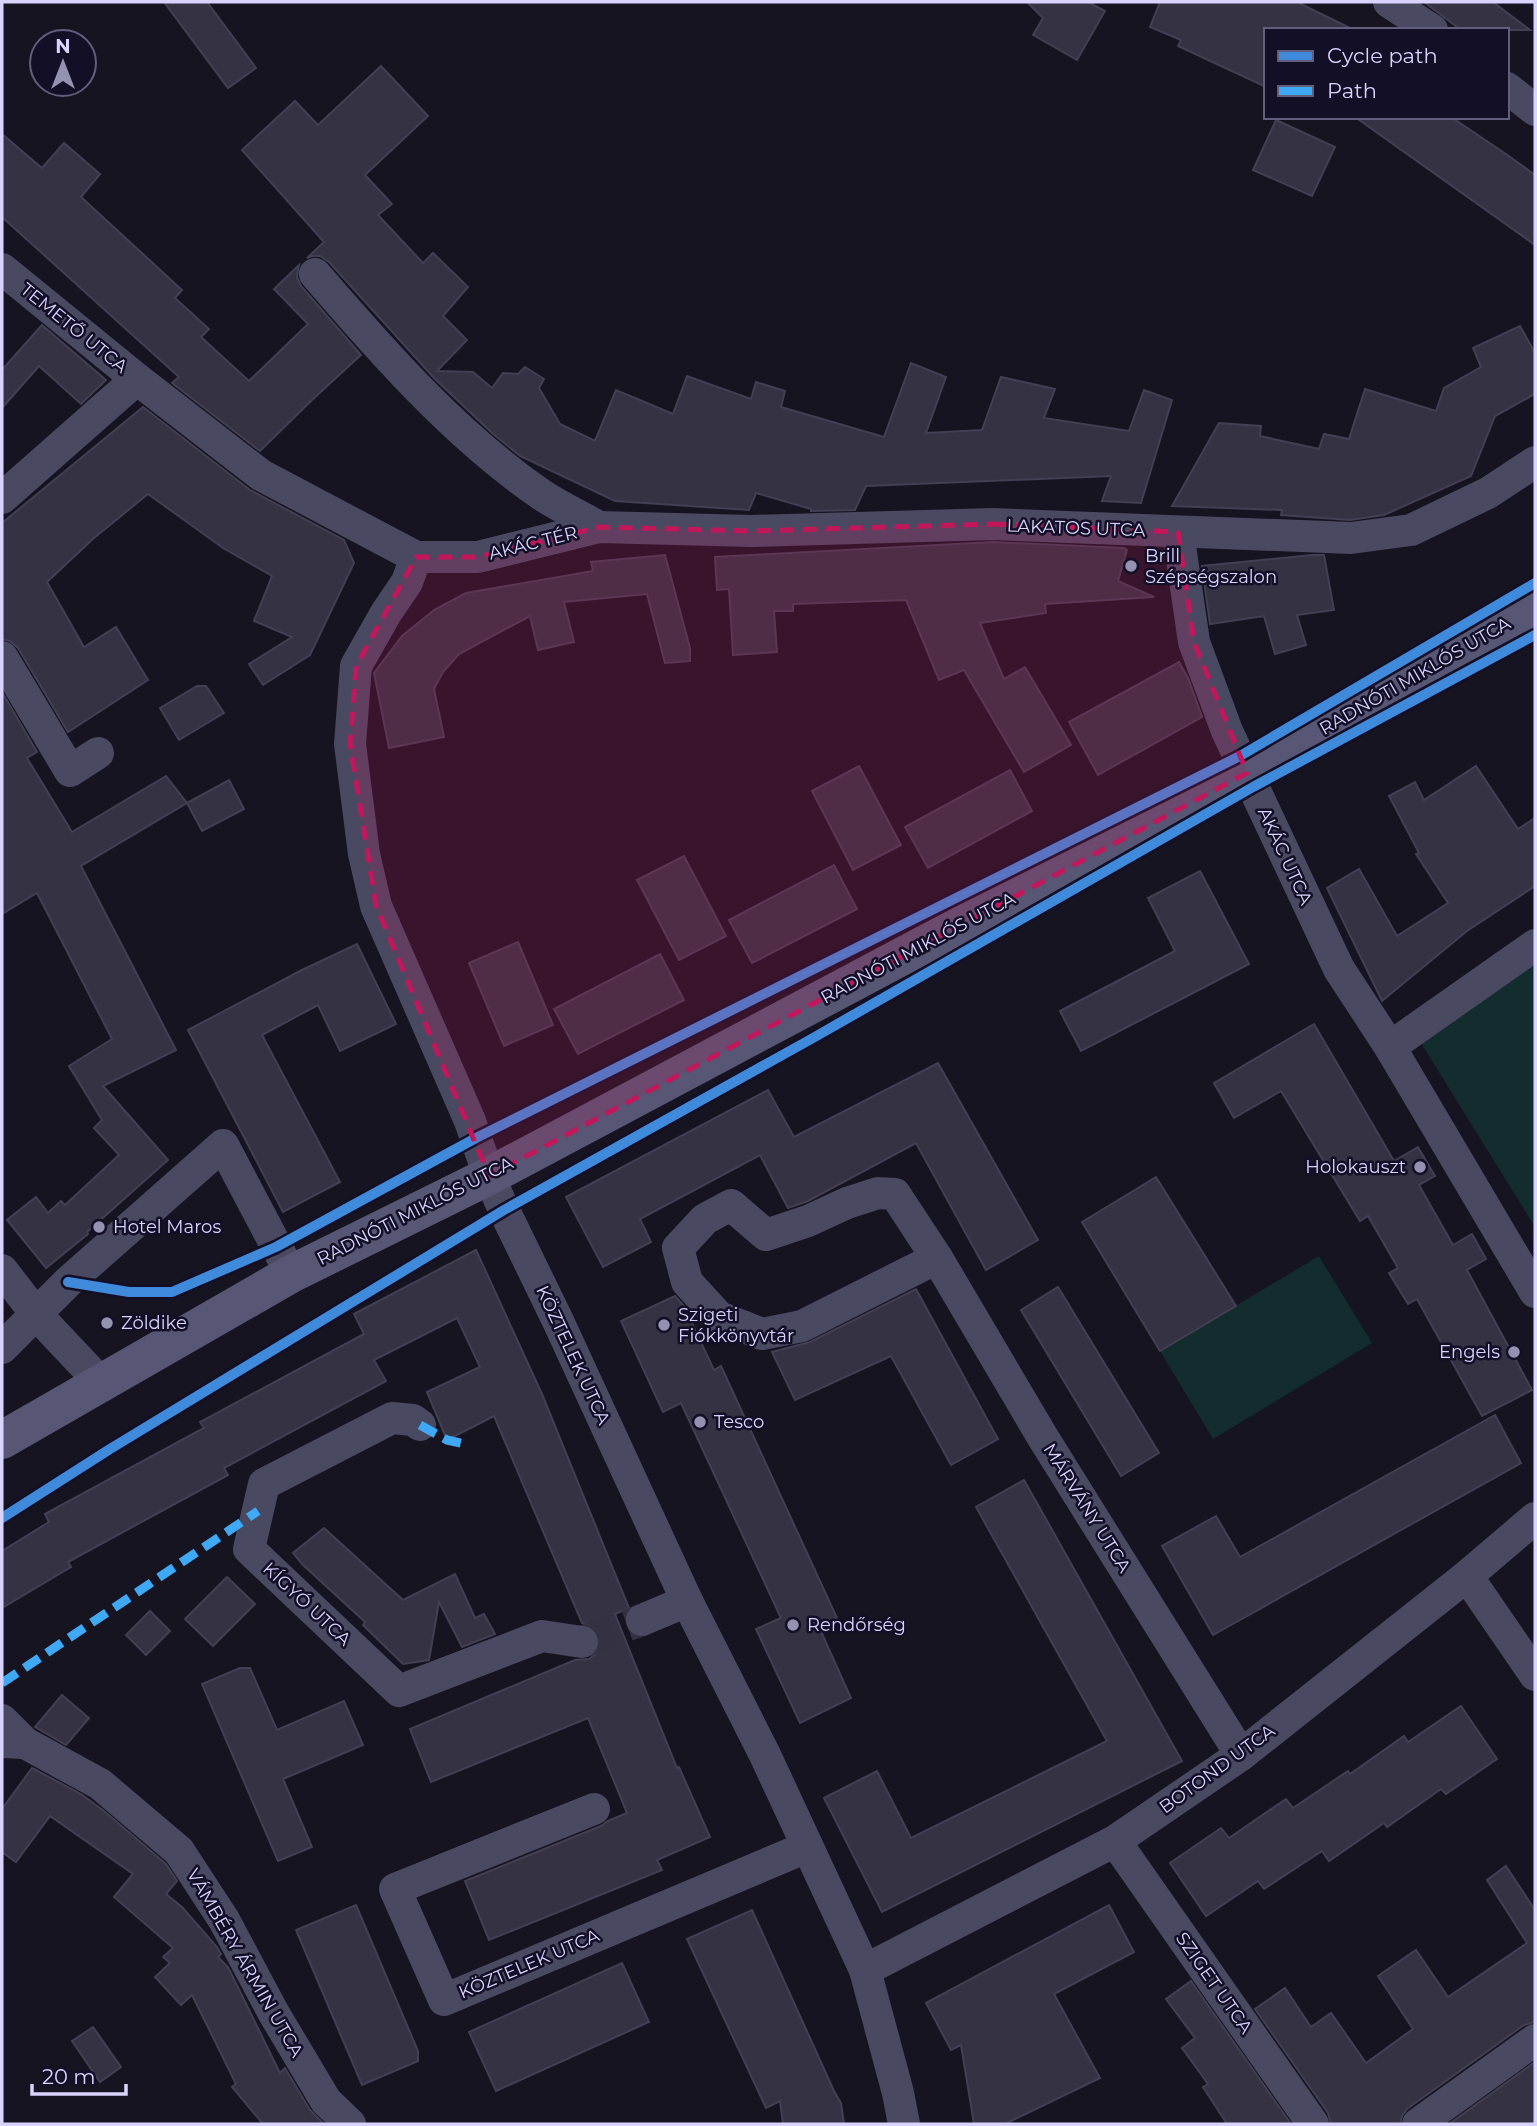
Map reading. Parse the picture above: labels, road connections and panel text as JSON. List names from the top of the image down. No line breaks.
{"streets":{"street":["TEMETŐ UTCA","LAKATOS UTCA","AKÁC TÉR","RADNÓTI MIKLÓS UTCA","AKÁC UTCA","KÖZTELEK UTCA","MÁRVÁNY UTCA","KÍGYÓ UTCA","BOTOND UTCA","VÁMBÉRY ÁRMIN UTCA","SZIGET UTCA"]},"crossings":[["TEMETŐ UTCA","AKÁC TÉR"],["LAKATOS UTCA","AKÁC TÉR"],["LAKATOS UTCA","AKÁC UTCA"],["AKÁC TÉR","KÖZTELEK UTCA"],["RADNÓTI MIKLÓS UTCA","AKÁC UTCA"],["RADNÓTI MIKLÓS UTCA","KÖZTELEK UTCA"],["KÖZTELEK UTCA","BOTOND UTCA"],["MÁRVÁNY UTCA","BOTOND UTCA"],["BOTOND UTCA","SZIGET UTCA"]],"places":["Brill Szépségszalon","Holokauszt","Hotel Maros","Zöldike","Szigeti Fiókkönyvtár","Engels","Tesco","Rendőrség"],"legend":["Cycle path","Path"],"scale_bar":"20 m","north":"top"}
